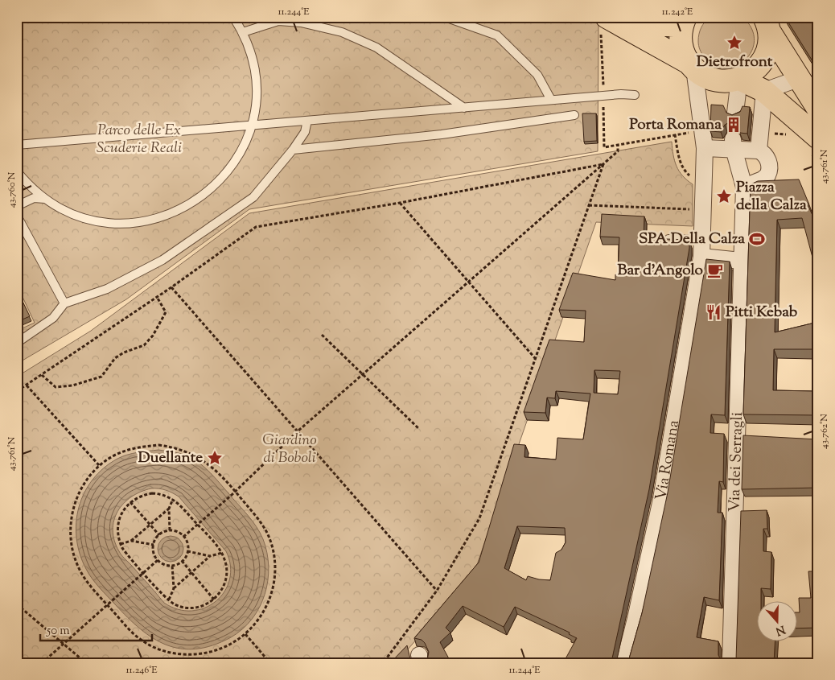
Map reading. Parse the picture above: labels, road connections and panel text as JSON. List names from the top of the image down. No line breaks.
{"streets":{"street":["Via Romana","Via dei Serragli"]},"parks":["Parco delle Ex Scuderie Reali","Giardino di Boboli"],"places":{"place":["Dietrofront","Piazza della Calza","Duellante"],"building":["Porta Romana"],"sports":["SPA Della Calza"],"cafe":["Bar d'Angolo"],"restaurant":["Pitti Kebab"]},"scale_bar":"50 m","north":"bottom","coordinates":["11.244°E","11.242°E","43.761°N","43.760°N","43.762°N","11.246°E"]}
